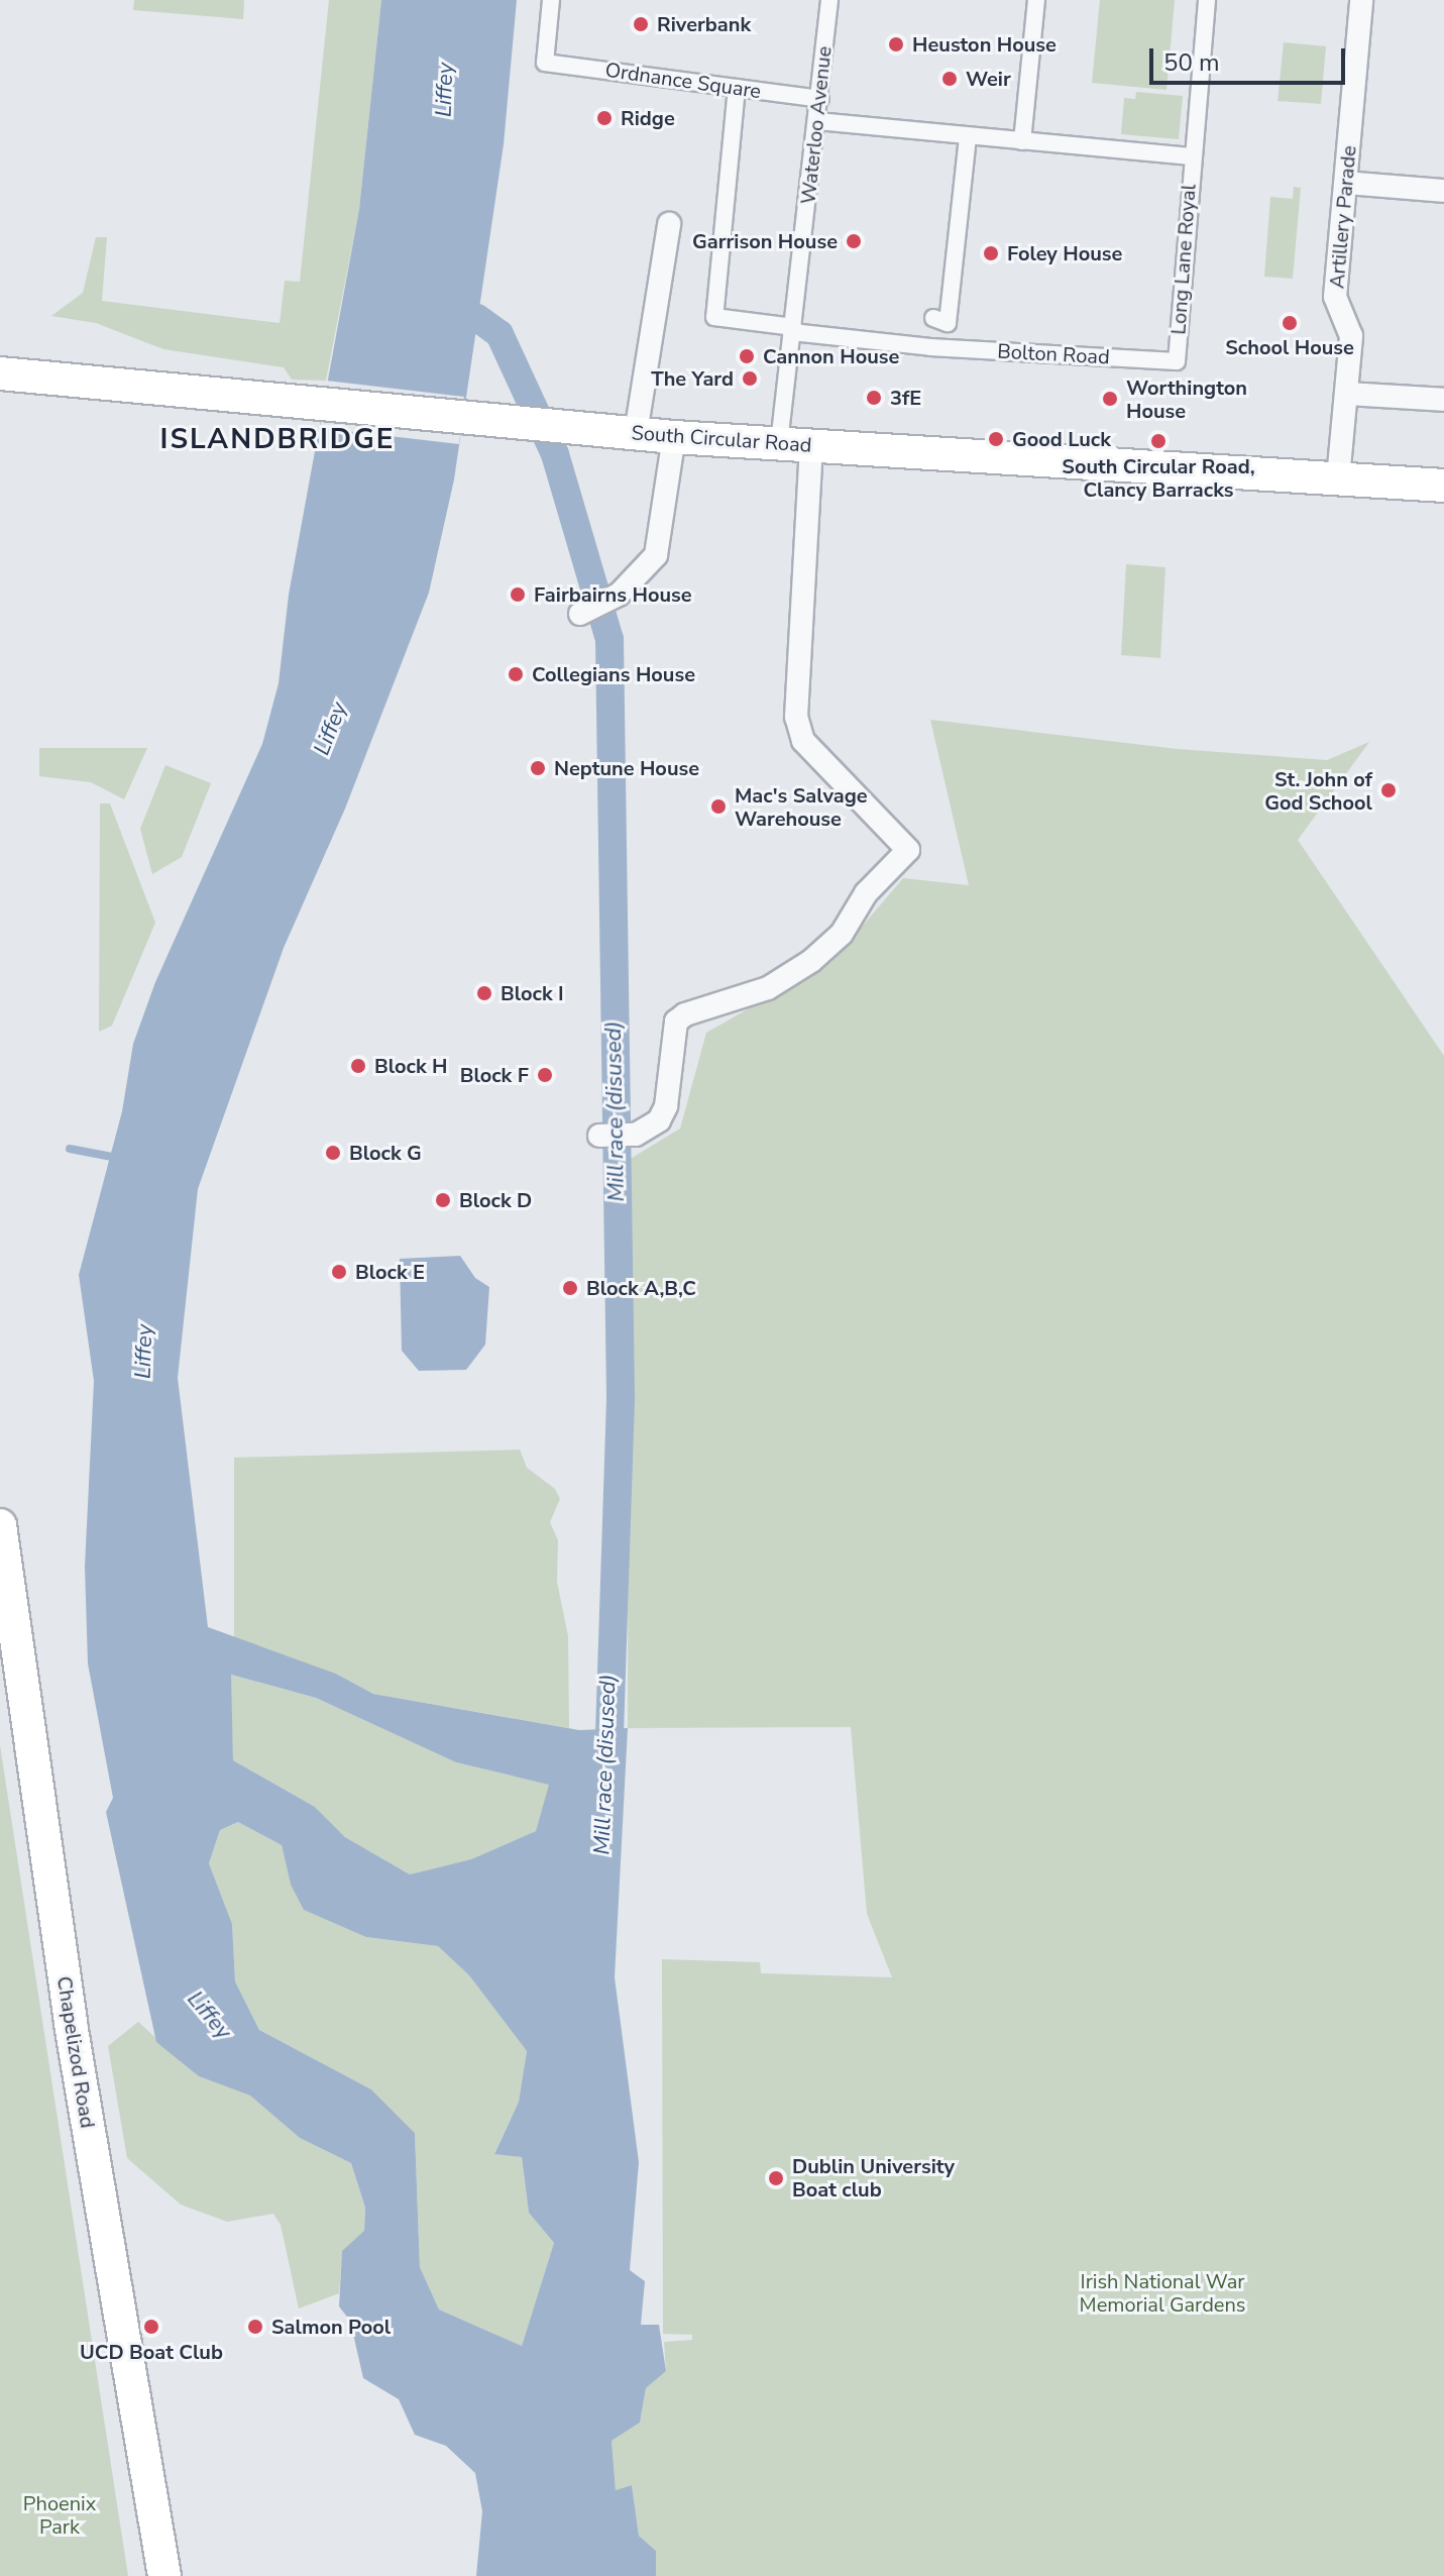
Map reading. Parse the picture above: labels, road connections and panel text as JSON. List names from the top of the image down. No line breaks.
{"streets":{"main road":["South Circular Road","Chapelizod Road"],"street":["Ordnance Square","Waterloo Avenue","Artillery Parade","Long Lane Royal","Bolton Road"]},"crossings":[["Ordnance Square","Waterloo Avenue"],["Ordnance Square","Bolton Road"],["Waterloo Avenue","Bolton Road"],["Waterloo Avenue","South Circular Road"],["Artillery Parade","South Circular Road"],["Long Lane Royal","Bolton Road"]],"districts":["ISLANDBRIDGE"],"water":["Liffey","Mill race (disused)"],"parks":["Irish National War Memorial Gardens","Phoenix Park"],"places":["Riverbank","Heuston House","Weir","Ridge","Garrison House","Foley House","School House","Cannon House","The Yard","3fE","Worthington House","Good Luck","South Circular Road, Clancy Barracks","Fairbairns House","Collegians House","Neptune House","St. John of God School","Mac's Salvage Warehouse","Block I","Block H","Block F","Block G","Block D","Block E","Block A,B,C","Dublin University Boat club","UCD Boat Club","Salmon Pool"],"scale_bar":"50 m"}
